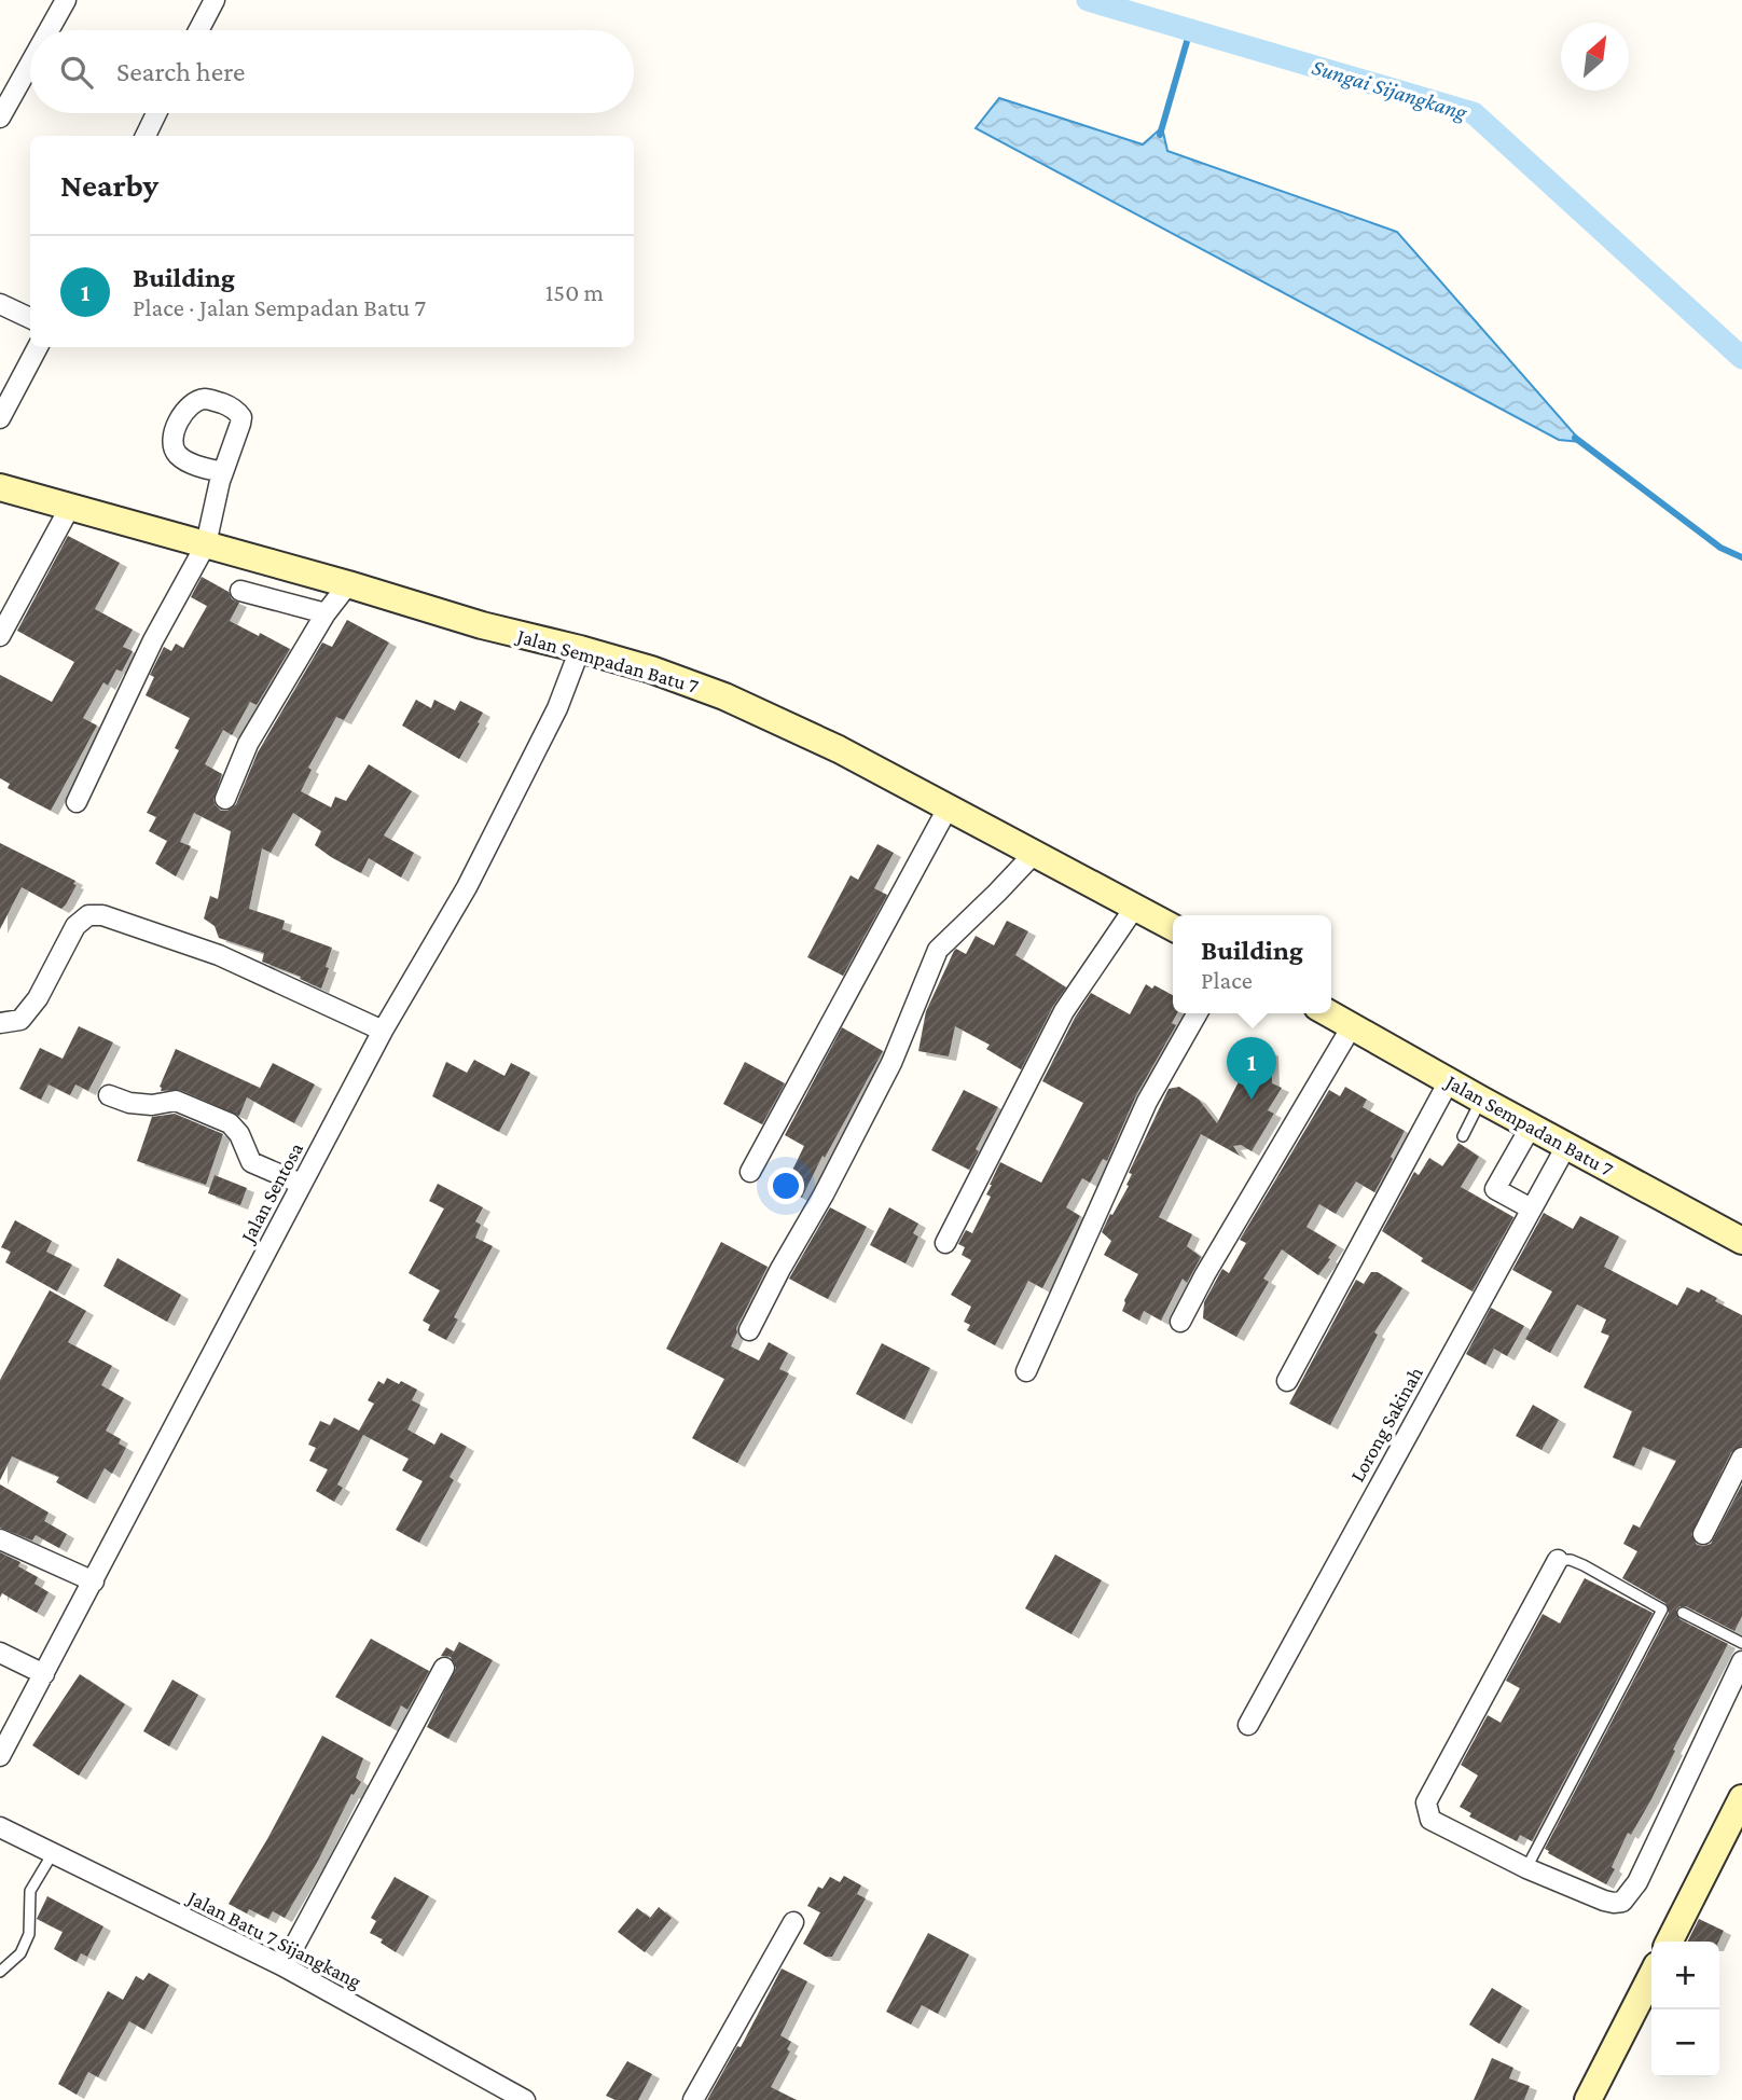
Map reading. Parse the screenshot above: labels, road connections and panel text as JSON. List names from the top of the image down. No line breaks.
{"streets":{"street":["Jalan Sempadan Batu 7","Jalan Sentosa","Lorong Sakinah","Jalan Batu 7 Sijangkang"]},"crossings":[["Jalan Sempadan Batu 7","Jalan Sentosa"],["Jalan Sempadan Batu 7","Lorong Sakinah"]],"water":["Sungai Sijangkang"],"north":"top right","page":{"search":"Search here","heading":"Nearby","list":[{"mark":"1","name":"Building","note":"Place · Jalan Sempadan Batu 7","value":"150 m"}],"popup":["Building","Place"],"pins":"1","map_buttons":["+","−"]}}
